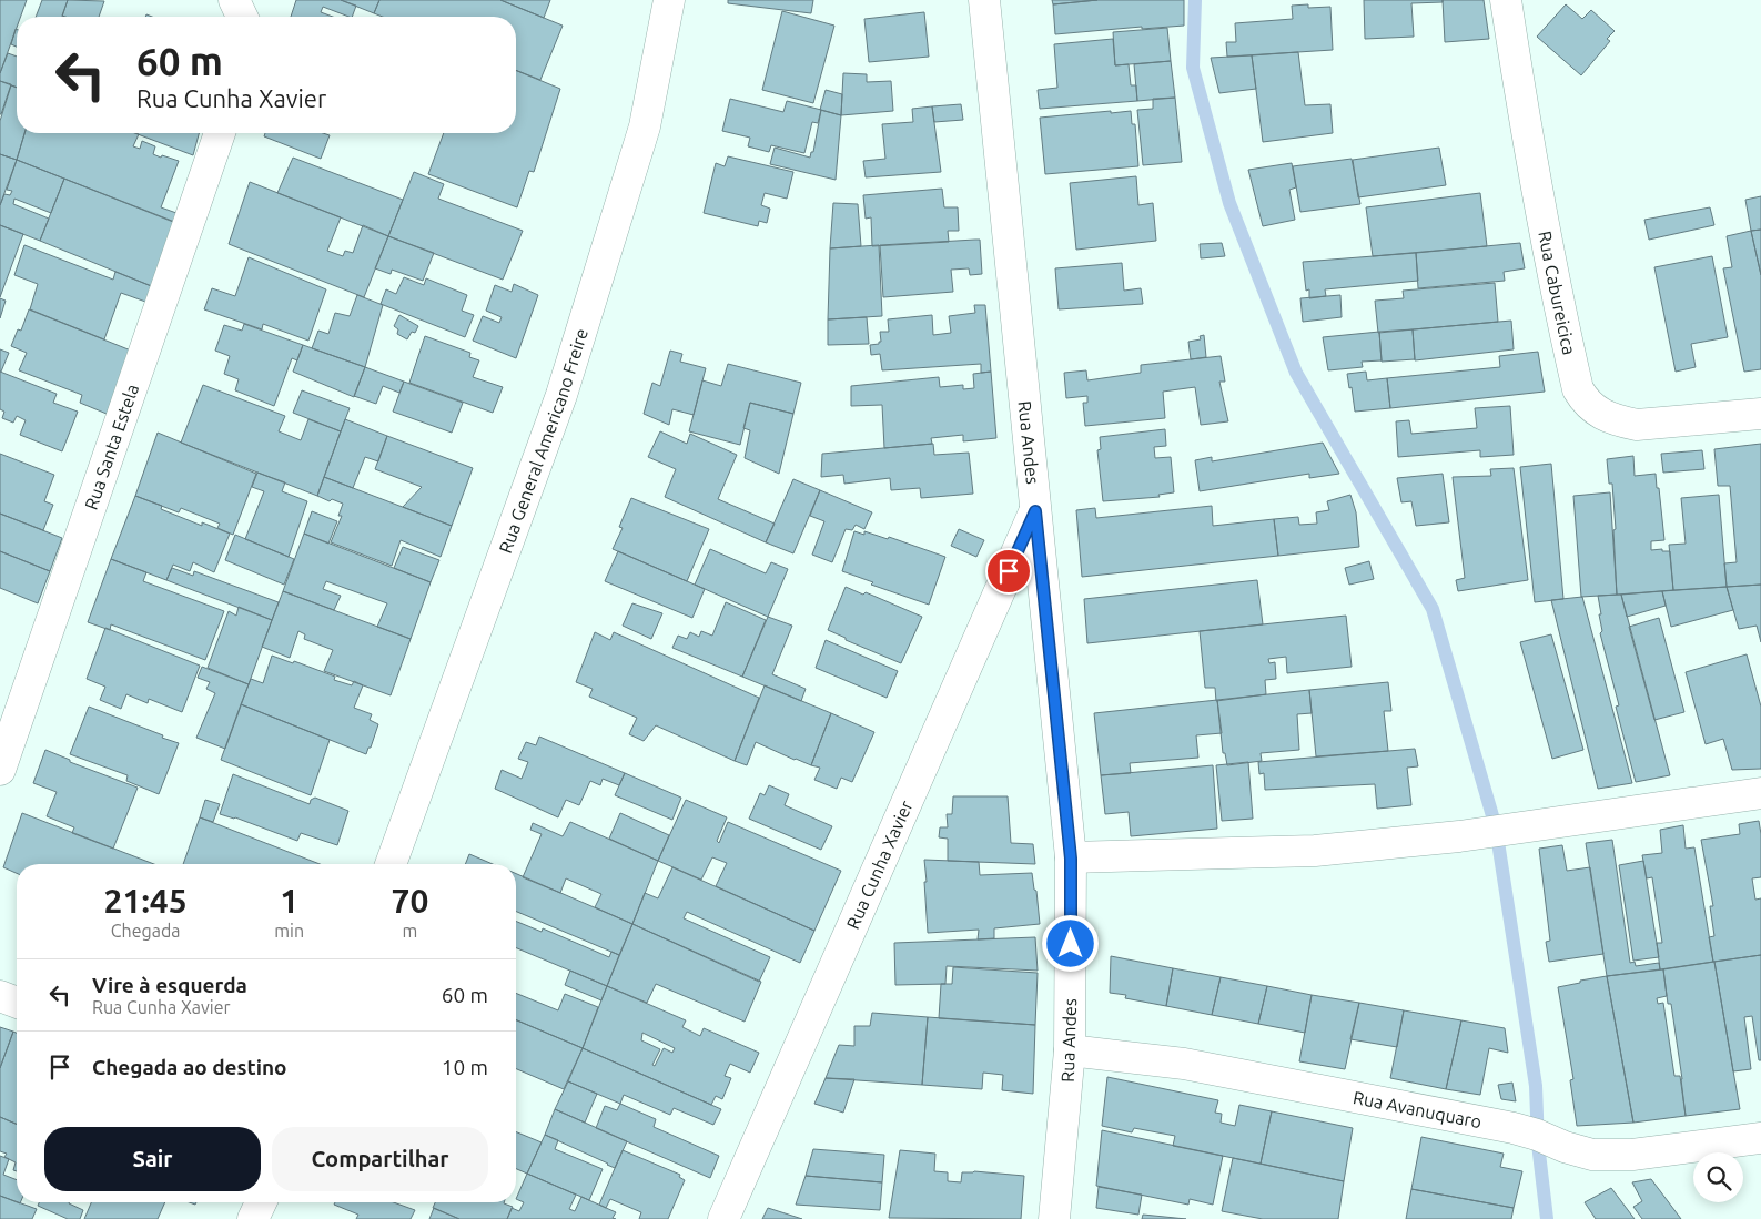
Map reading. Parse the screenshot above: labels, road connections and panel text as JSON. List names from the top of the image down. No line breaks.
{"streets":{"street":["Rua Cabureicica","Rua General Americano Freire","Rua Andes","Rua Santa Estela","Rua Cunha Xavier","Rua Avanuquaro"]},"crossings":[["Rua Andes","Rua Cunha Xavier"],["Rua Andes","Rua Avanuquaro"]],"page":{"turn":["60 m","Rua Cunha Xavier"],"eta":["21:45","Chegada","1","min","70","m"],"list":[{"name":"Vire à esquerda","note":"Rua Cunha Xavier","value":"60 m"},{"name":"Chegada ao destino","value":"10 m"}],"buttons":["Sair","Compartilhar"]}}
